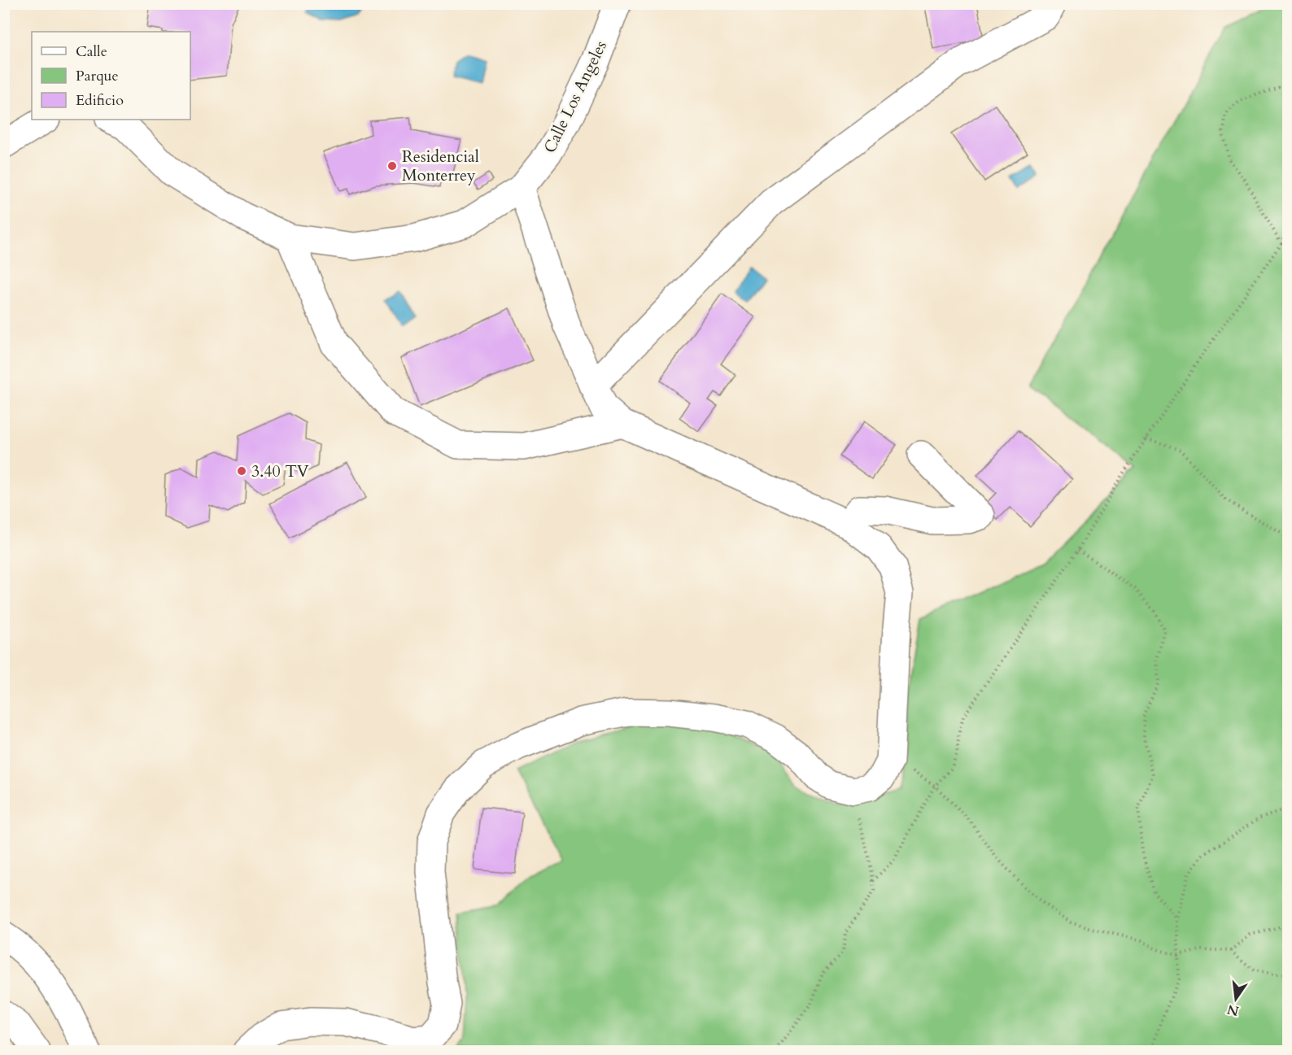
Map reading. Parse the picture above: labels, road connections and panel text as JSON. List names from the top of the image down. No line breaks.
{"streets":{"street":["Calle Los Angeles"]},"places":["Residencial Monterrey","3.40 TV"],"legend":["Calle","Parque","Edificio"],"north":"bottom"}
